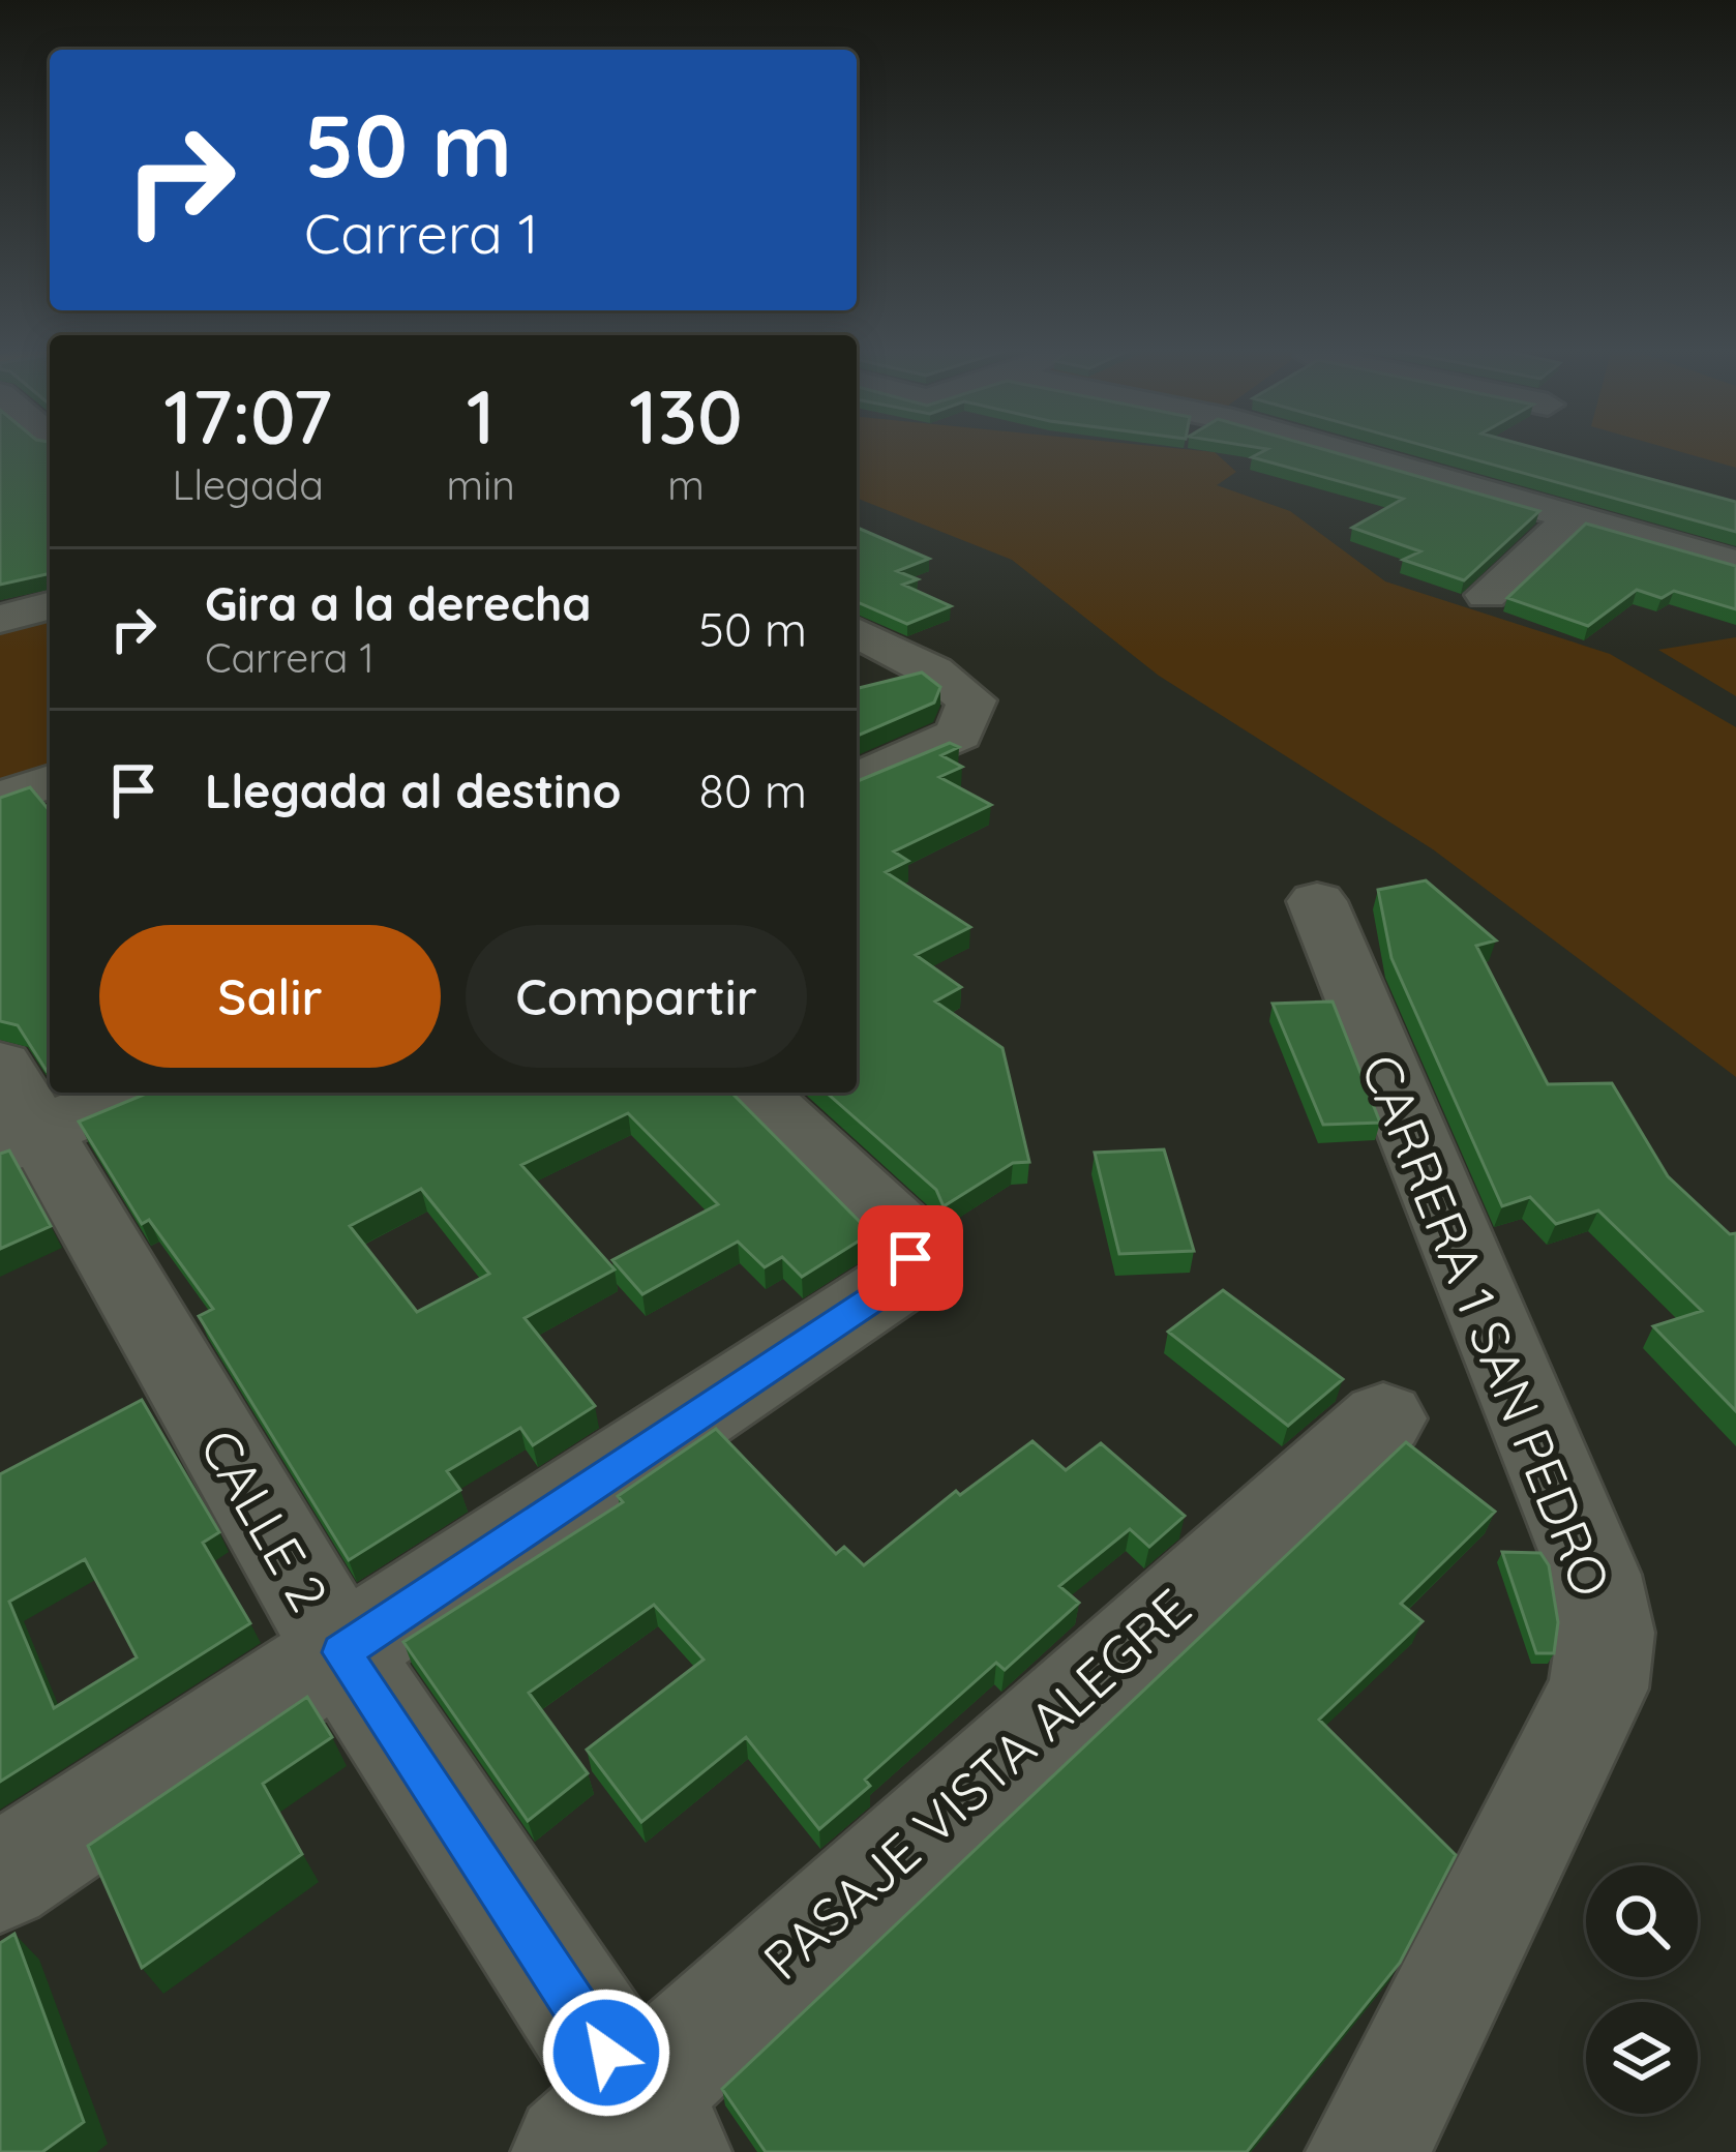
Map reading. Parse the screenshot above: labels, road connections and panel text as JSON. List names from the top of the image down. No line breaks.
{"streets":{"street":["CARRERA 1 SAN PEDRO","CALLE 2","PASAJE VISTA ALEGRE"]},"crossings":[["CALLE 2","PASAJE VISTA ALEGRE"]],"page":{"turn":["50 m","Carrera 1"],"eta":["17:07","Llegada","1","min","130","m"],"list":[{"name":"Gira a la derecha","note":"Carrera 1","value":"50 m"},{"name":"Llegada al destino","value":"80 m"}],"buttons":["Salir","Compartir"]}}
